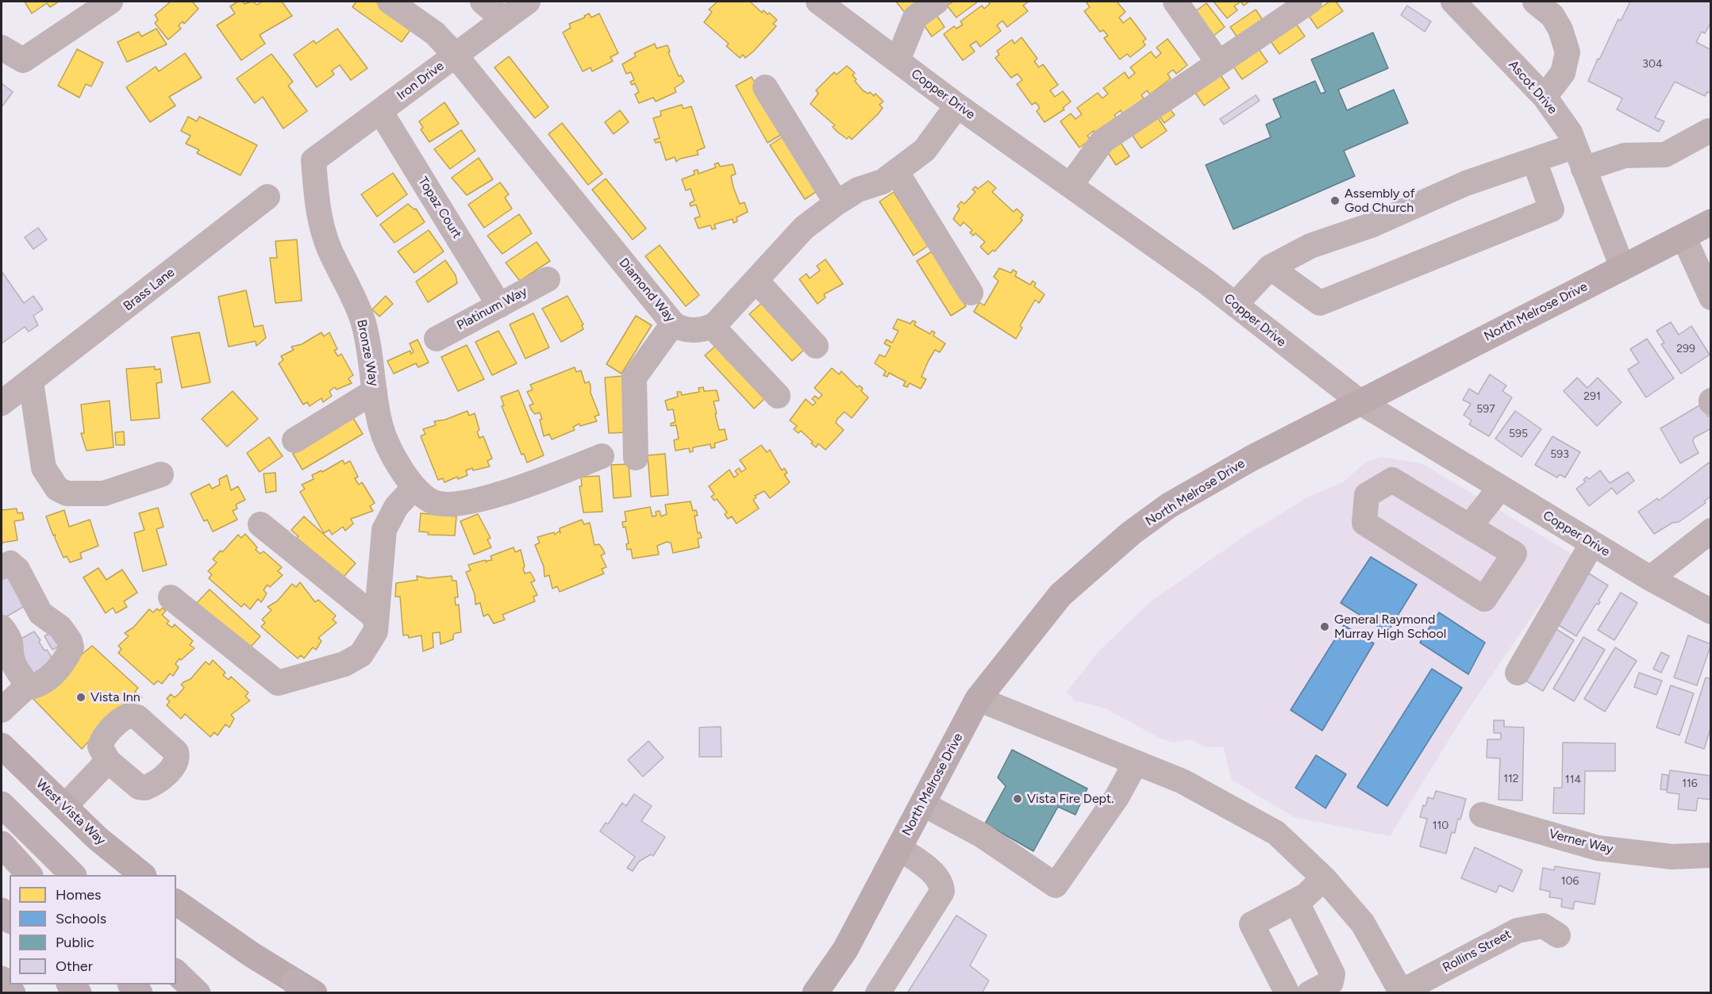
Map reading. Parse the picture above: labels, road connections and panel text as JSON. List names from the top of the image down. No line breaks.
{"streets":{"main road":["North Melrose Drive","West Vista Way"],"street":["Iron Drive","Ascot Drive","Copper Drive","Topaz Court","Brass Lane","Diamond Way","Platinum Way","Bronze Way","Verner Way","Rollins Street"]},"crossings":[["Iron Drive","Topaz Court"],["Iron Drive","Diamond Way"],["Iron Drive","Bronze Way"],["Ascot Drive","North Melrose Drive"],["Copper Drive","North Melrose Drive"],["Topaz Court","Platinum Way"]],"places":["Assembly of God Church","General Raymond Murray High School","Vista Inn","Vista Fire Dept."],"house_numbers":["304","299","291","597","595","593","112","114","116","110","106"],"legend":["Homes","Schools","Public","Other"]}
